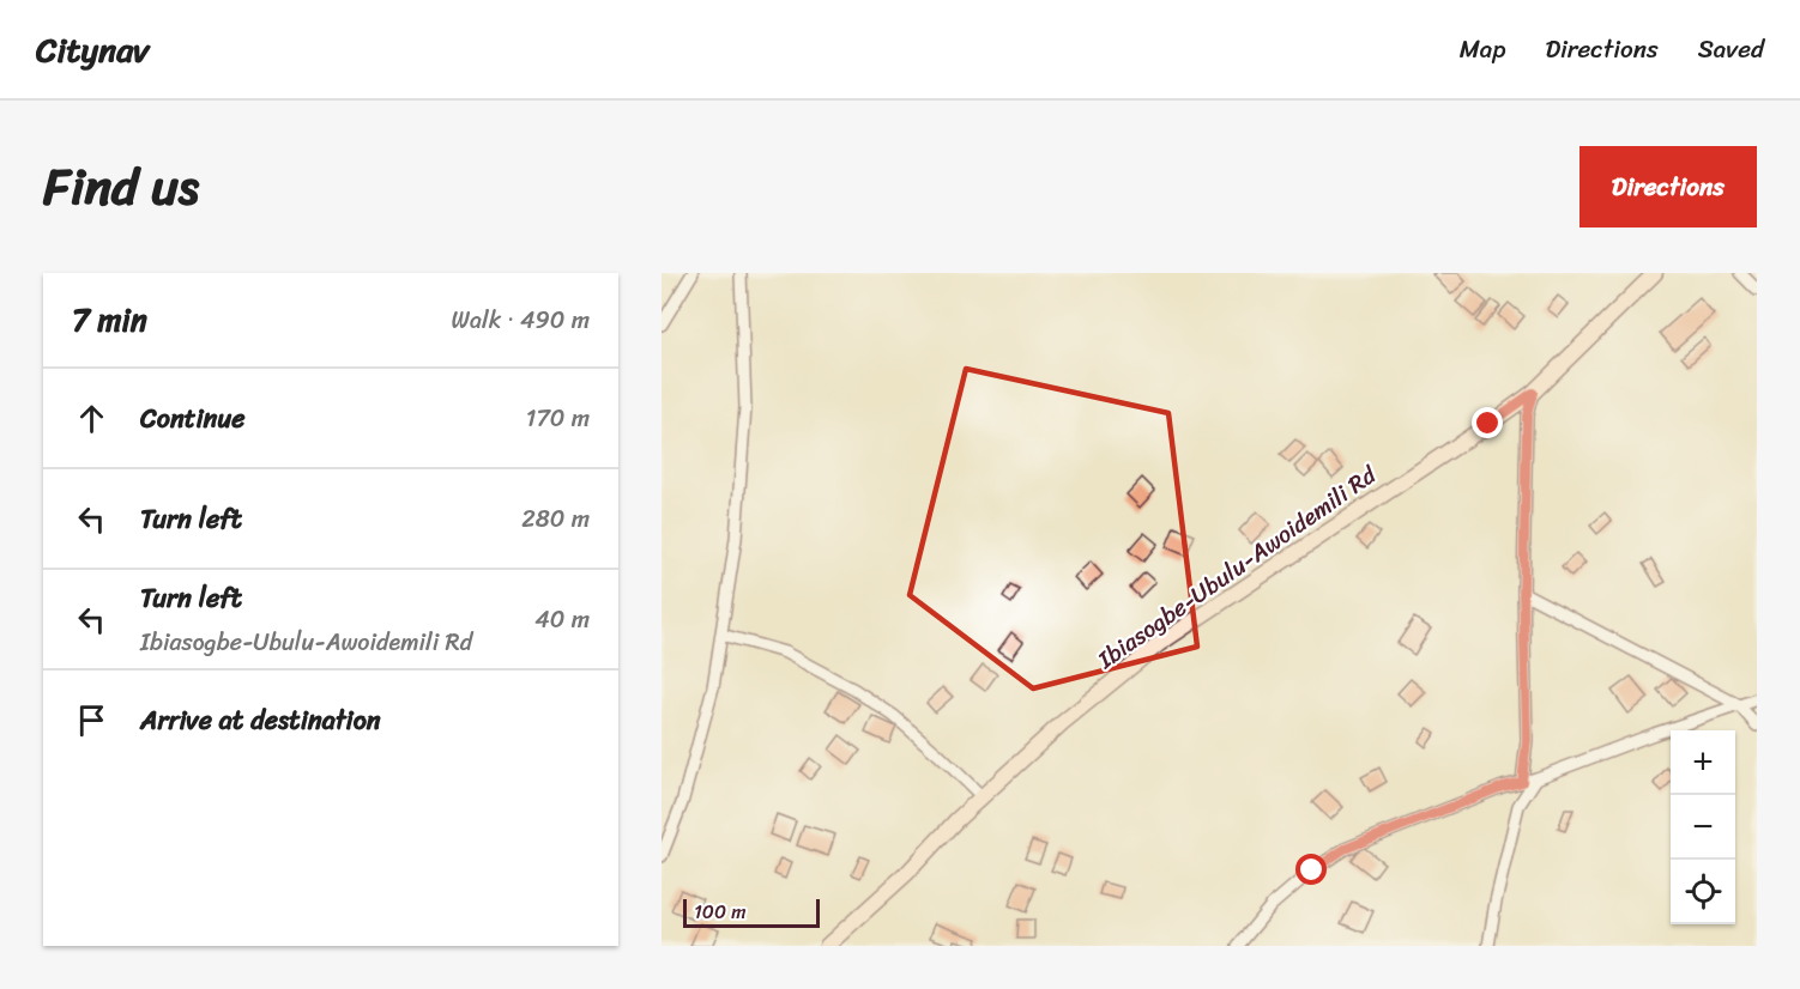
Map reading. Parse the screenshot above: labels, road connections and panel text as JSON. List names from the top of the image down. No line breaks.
{"streets":{"street":["Ibiasogbe-Ubulu-Awoidemili Rd"]},"scale_bar":"100 m","page":{"header":"Citynav","nav":["Map","Directions","Saved"],"title":"Find us","buttons":"Directions","heading":["7 min","Walk · 490 m"],"list":[["Continue","170 m"],["Turn left","280 m"],["Turn left","Ibiasogbe-Ubulu-Awoidemili Rd","40 m"],"Arrive at destination"],"map_buttons":["+","−"],"scale":"100 m"}}
